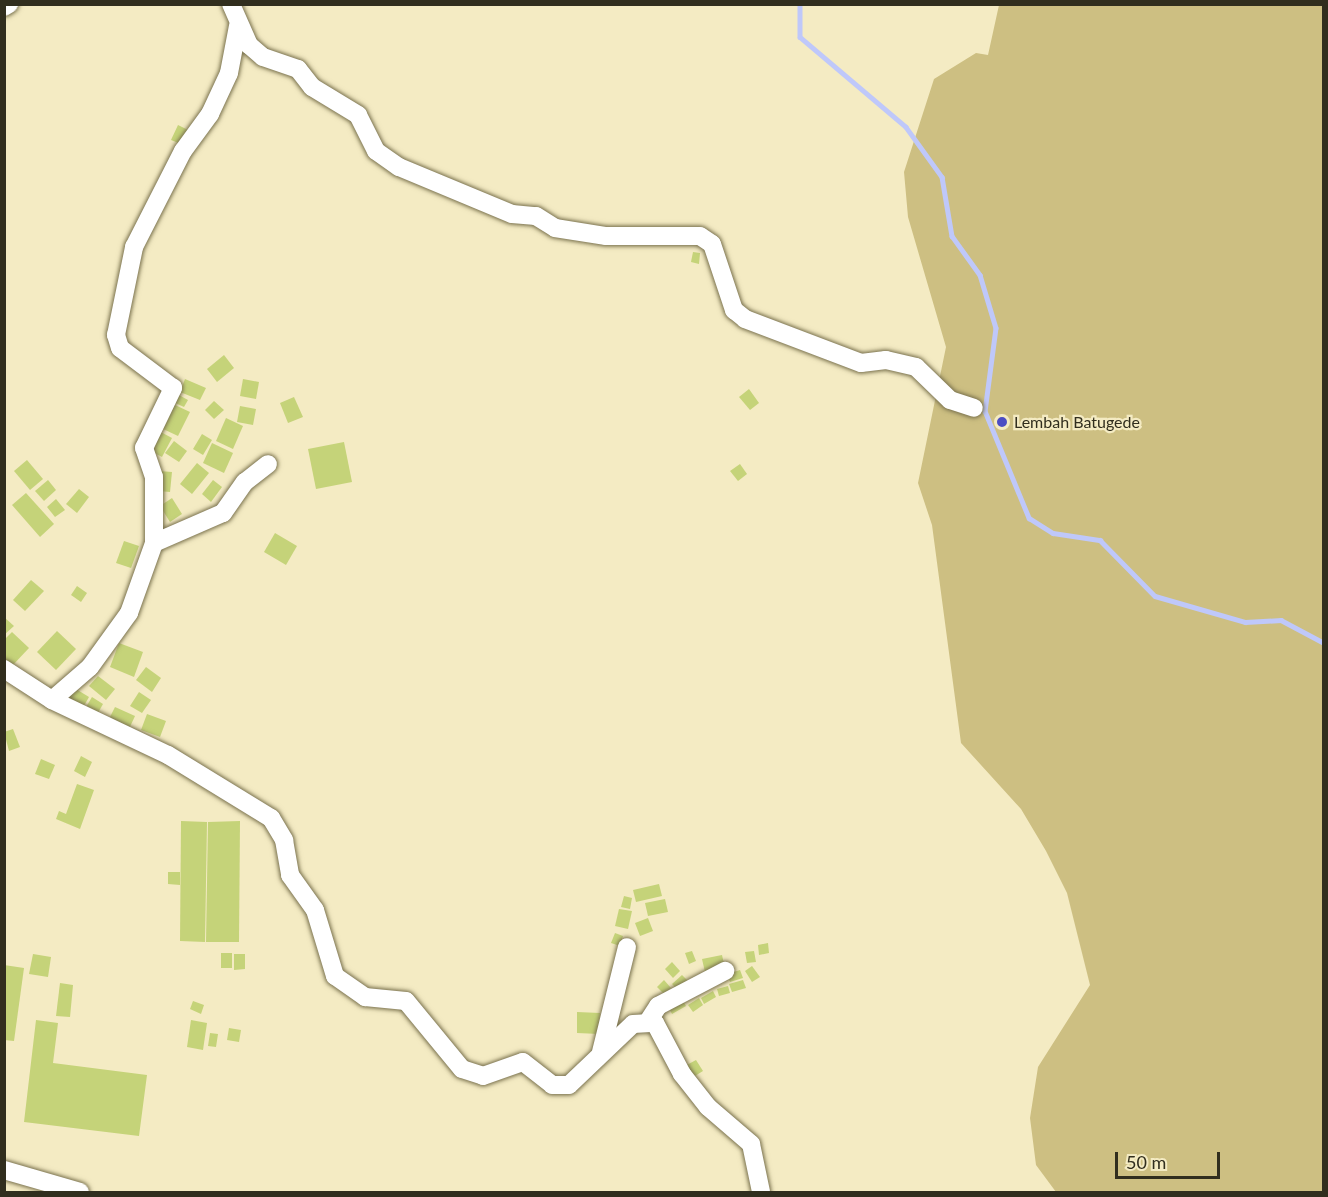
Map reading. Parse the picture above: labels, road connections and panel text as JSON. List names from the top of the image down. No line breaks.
{"places":["Lembah Batugede"],"scale_bar":"50 m"}
